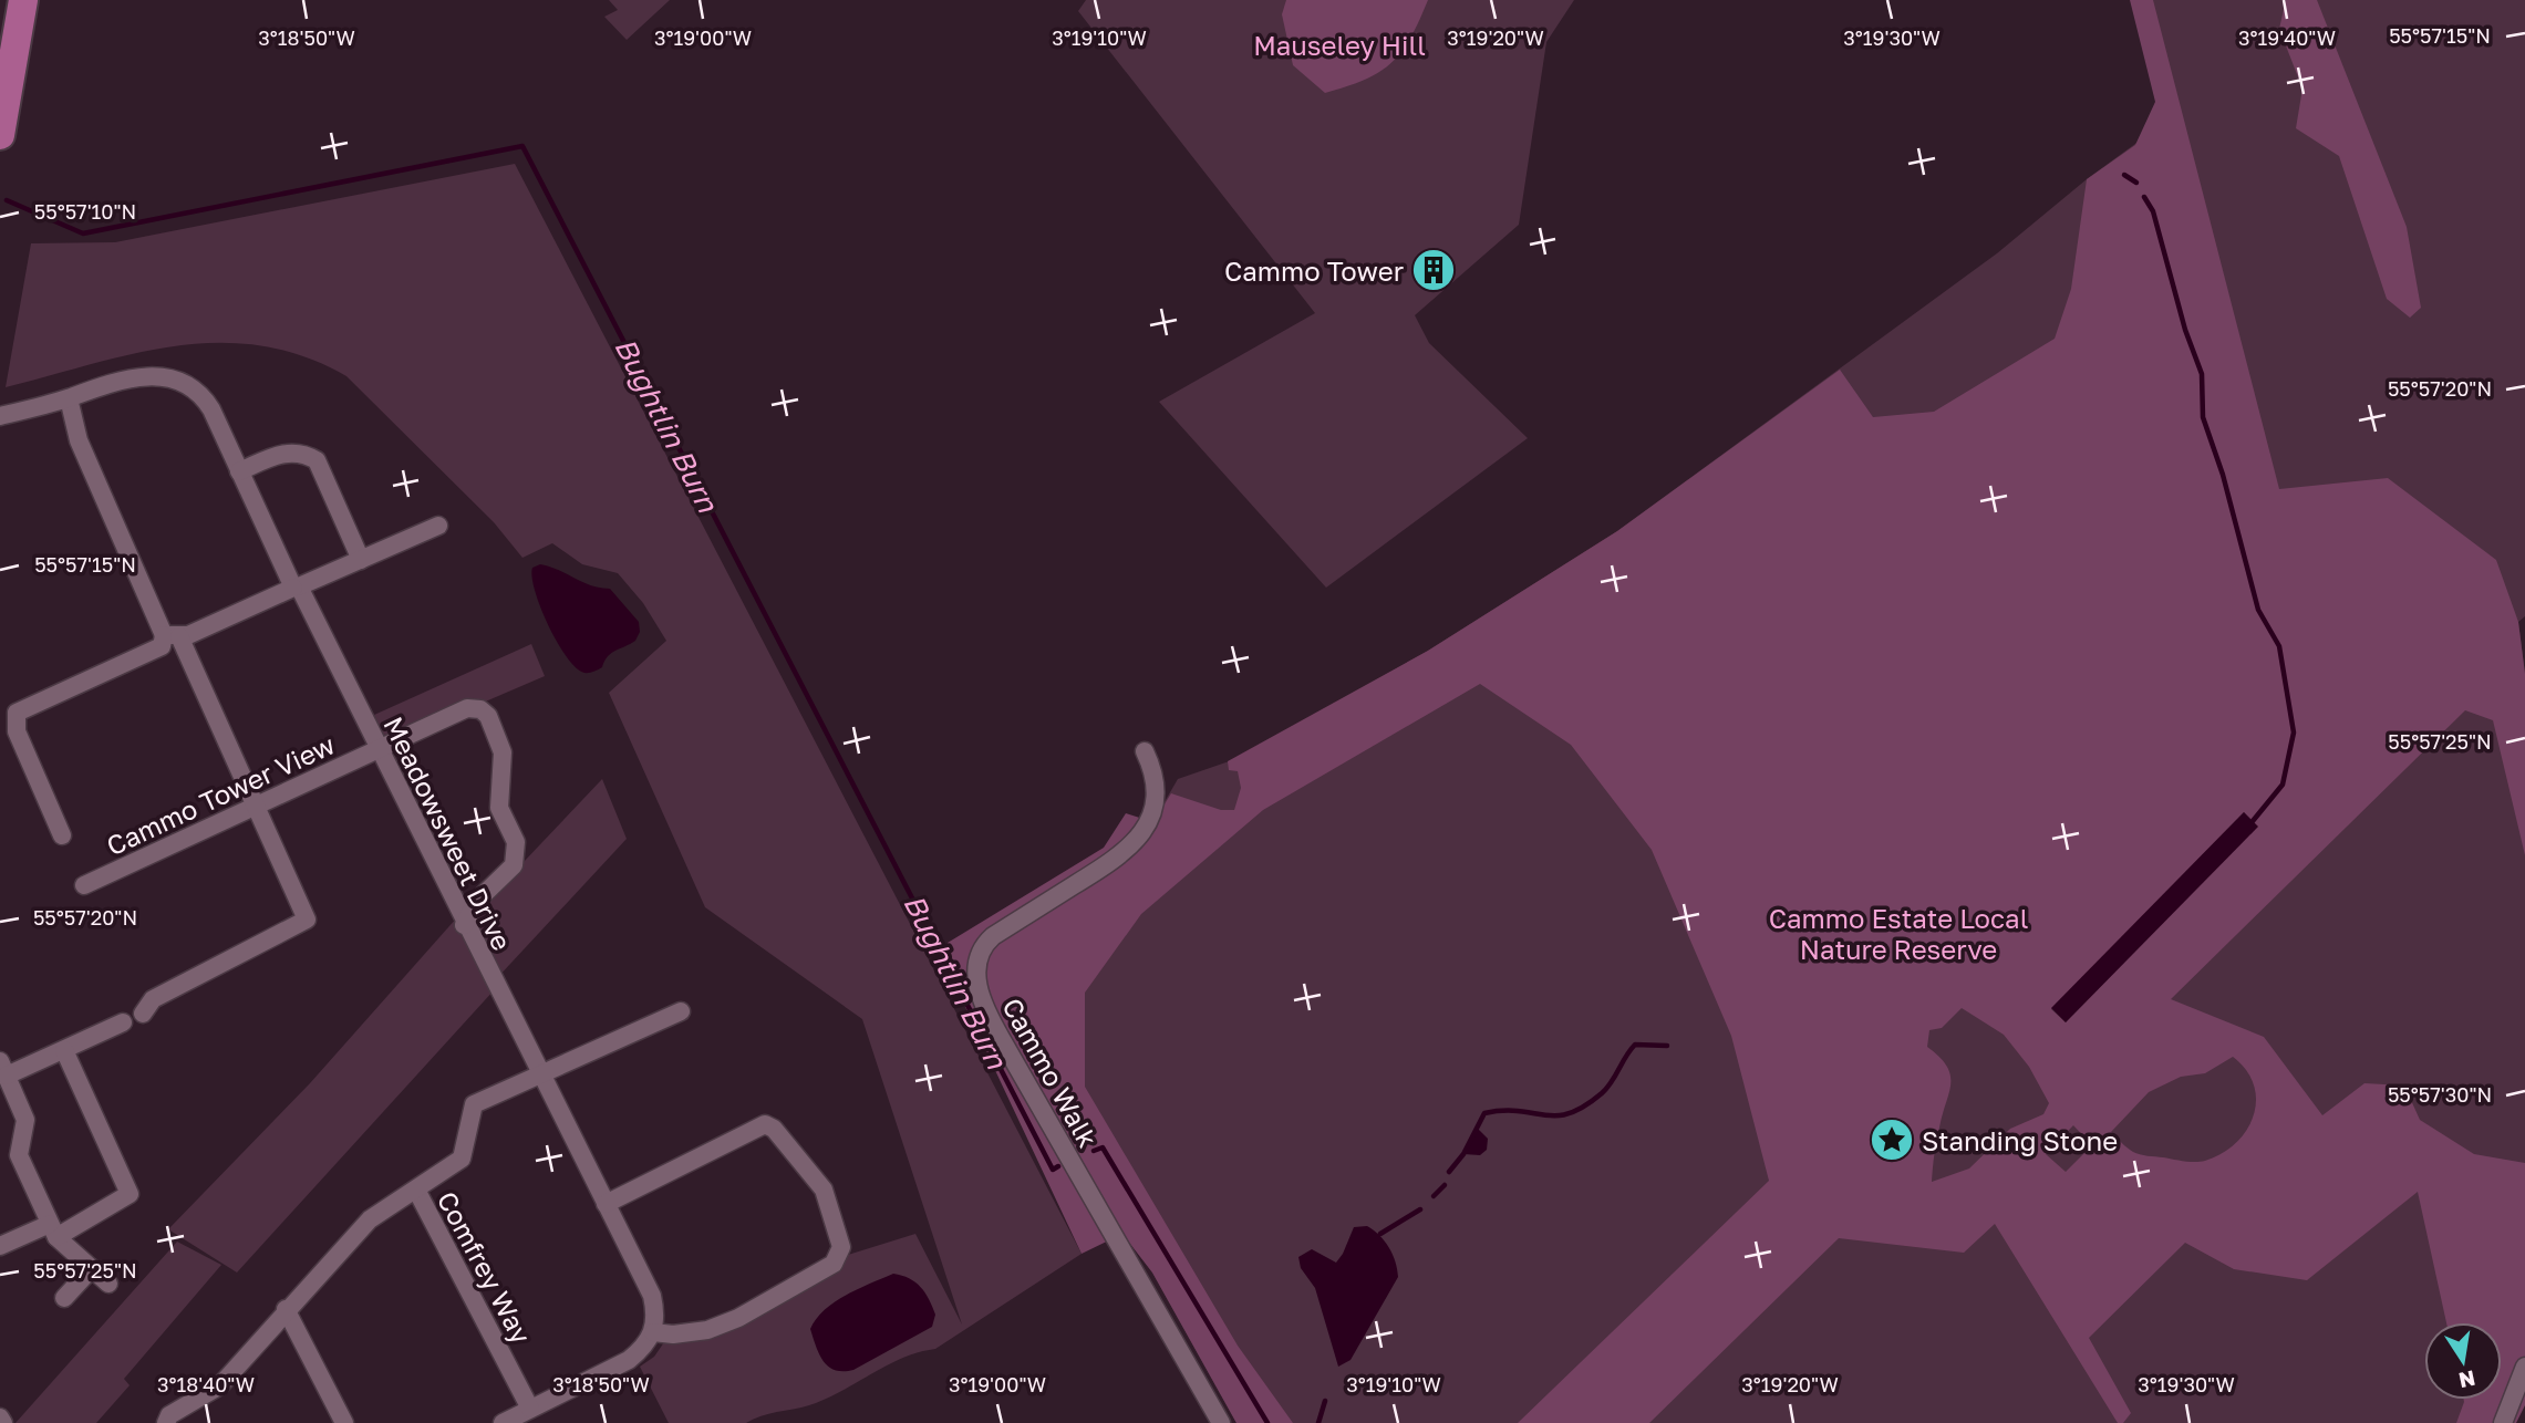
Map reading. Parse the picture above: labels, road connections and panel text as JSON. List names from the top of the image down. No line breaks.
{"streets":{"street":["Cammo Tower View","Meadowsweet Drive","Cammo Walk","Comfrey Way"]},"crossings":[["Cammo Tower View","Meadowsweet Drive"]],"water":["Bughtlin Burn"],"parks":["Mauseley Hill","Cammo Estate Local Nature Reserve"],"places":{"building":["Cammo Tower"],"place":["Standing Stone"]},"north":"bottom","coordinates":["55°57'15\"N","3°18'50\"W","3°19'00\"W","3°19'10\"W","3°19'20\"W","3°19'30\"W","3°19'40\"W","55°57'10\"N","55°57'20\"N","55°57'25\"N","55°57'30\"N","3°18'40\"W"]}
